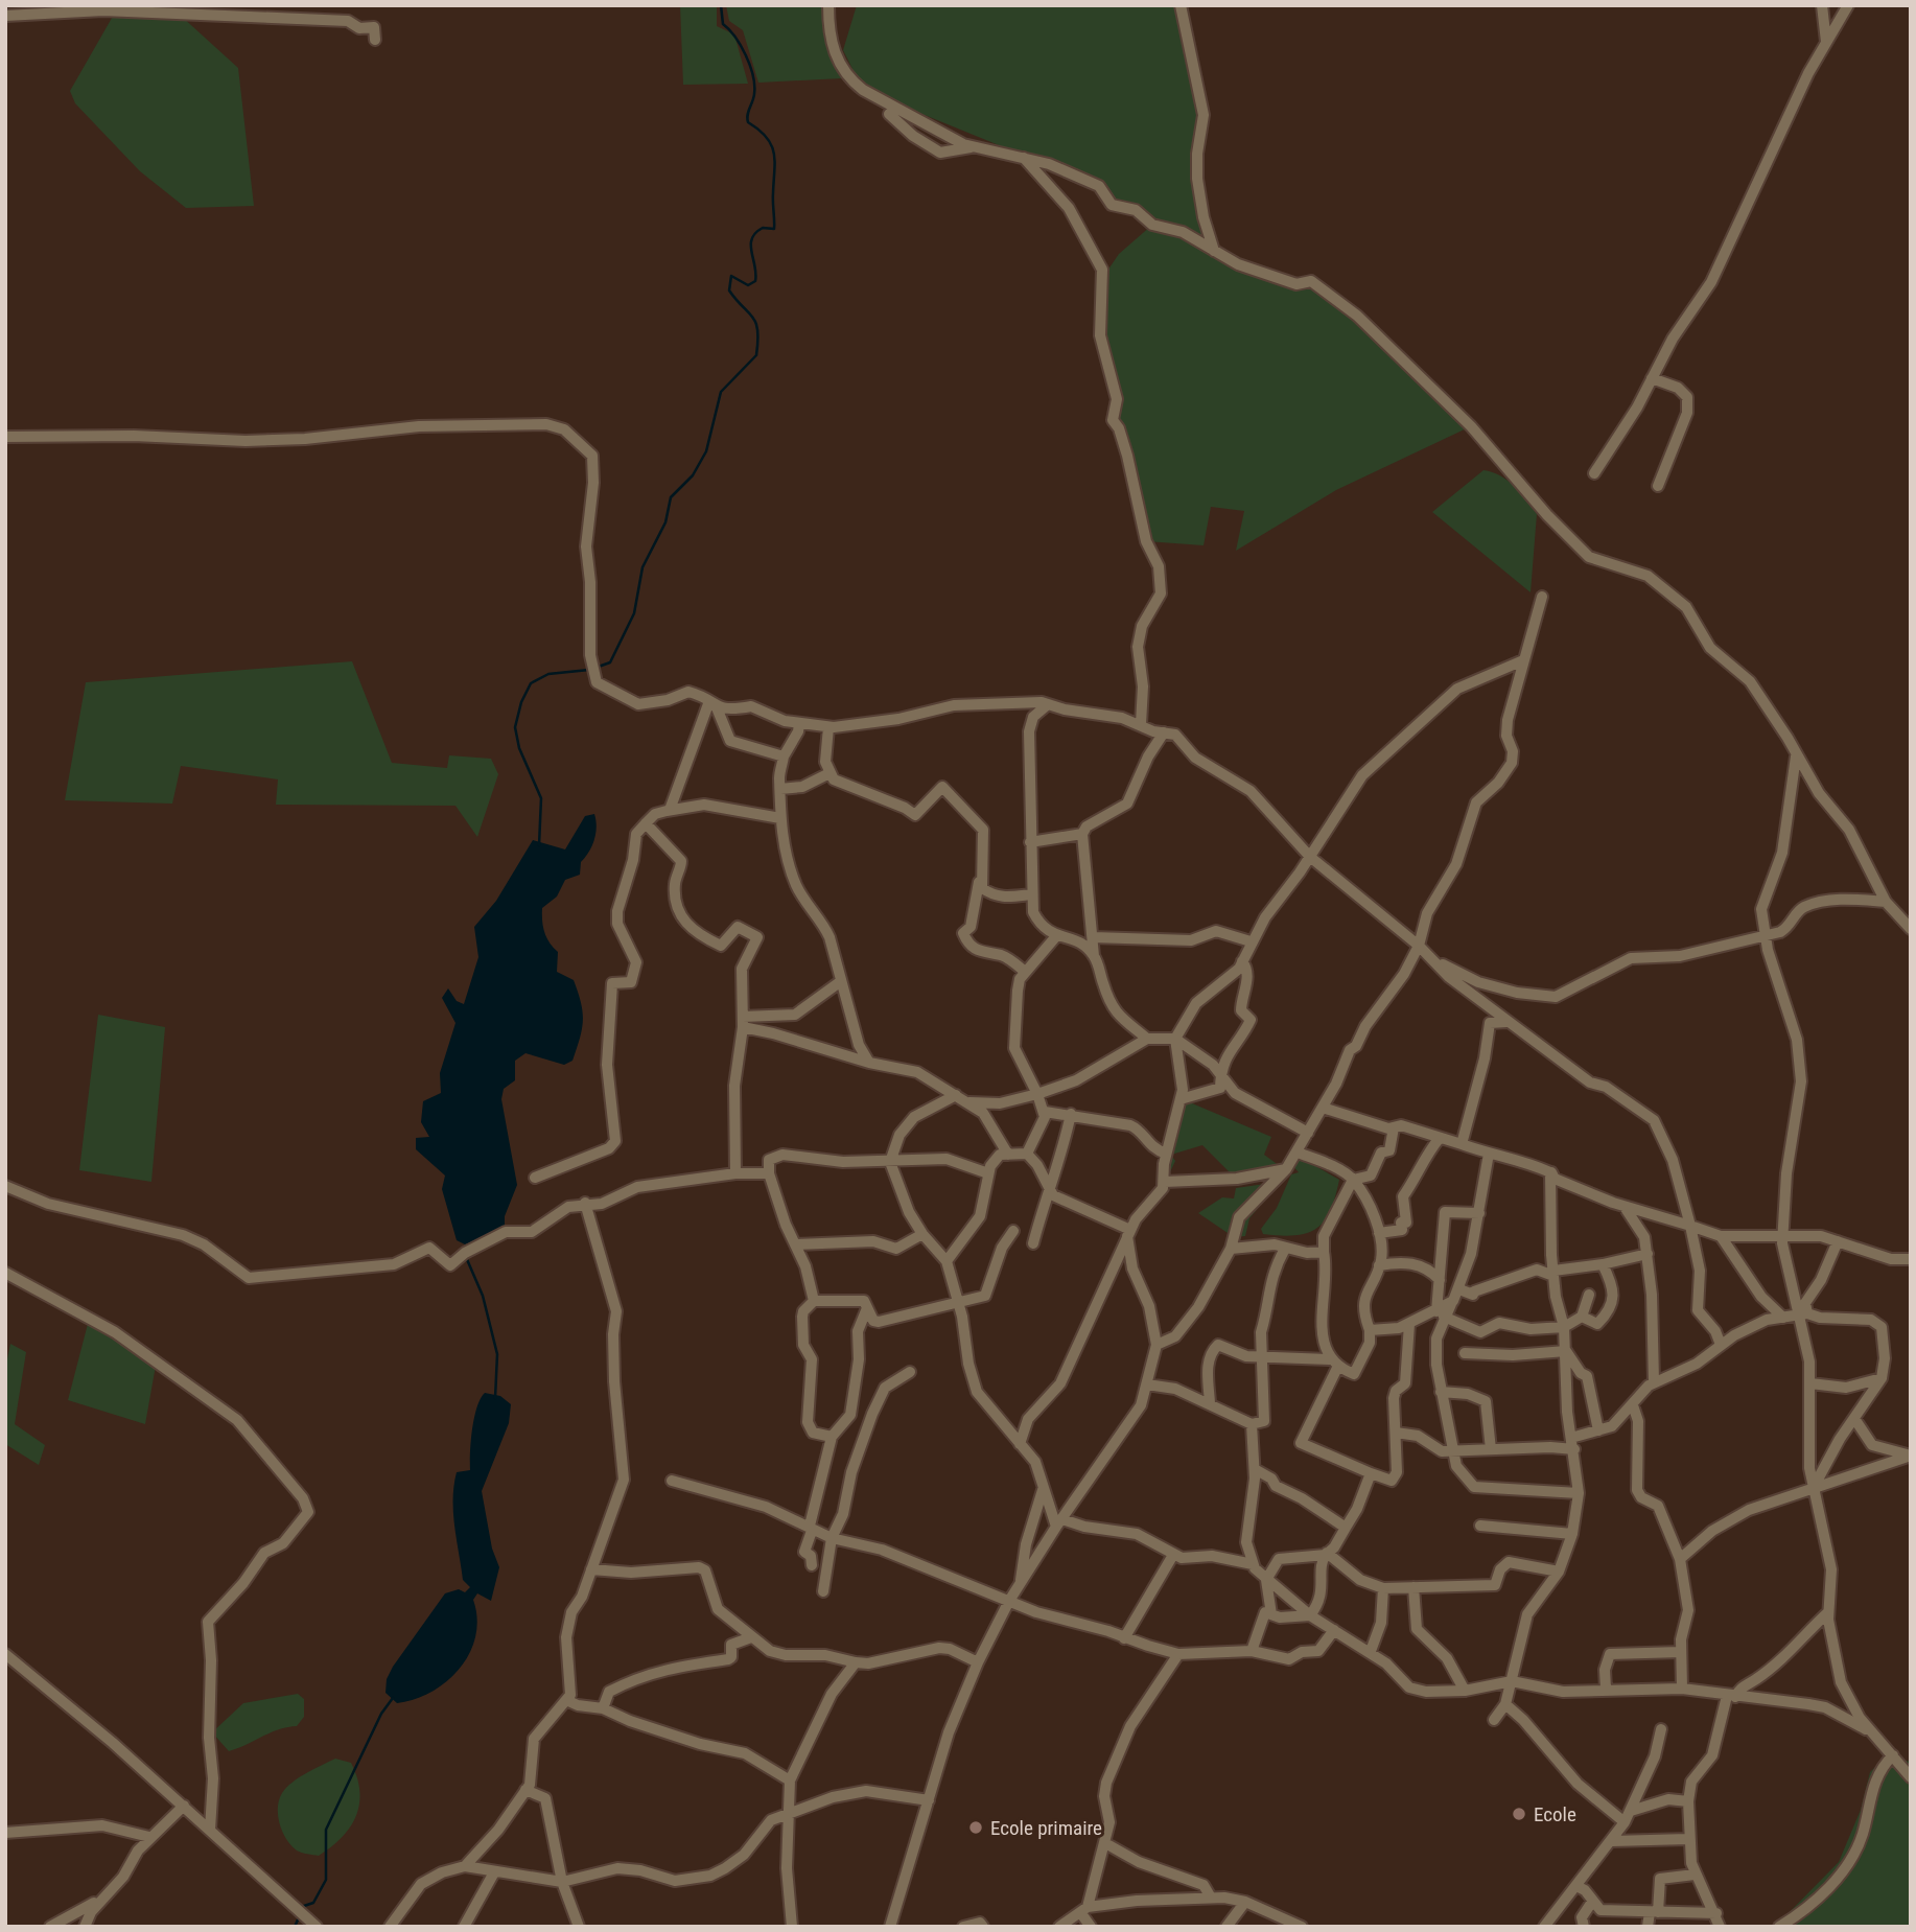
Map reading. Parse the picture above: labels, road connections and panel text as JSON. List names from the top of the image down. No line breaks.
{"places":["Ecole","Ecole primaire"]}
